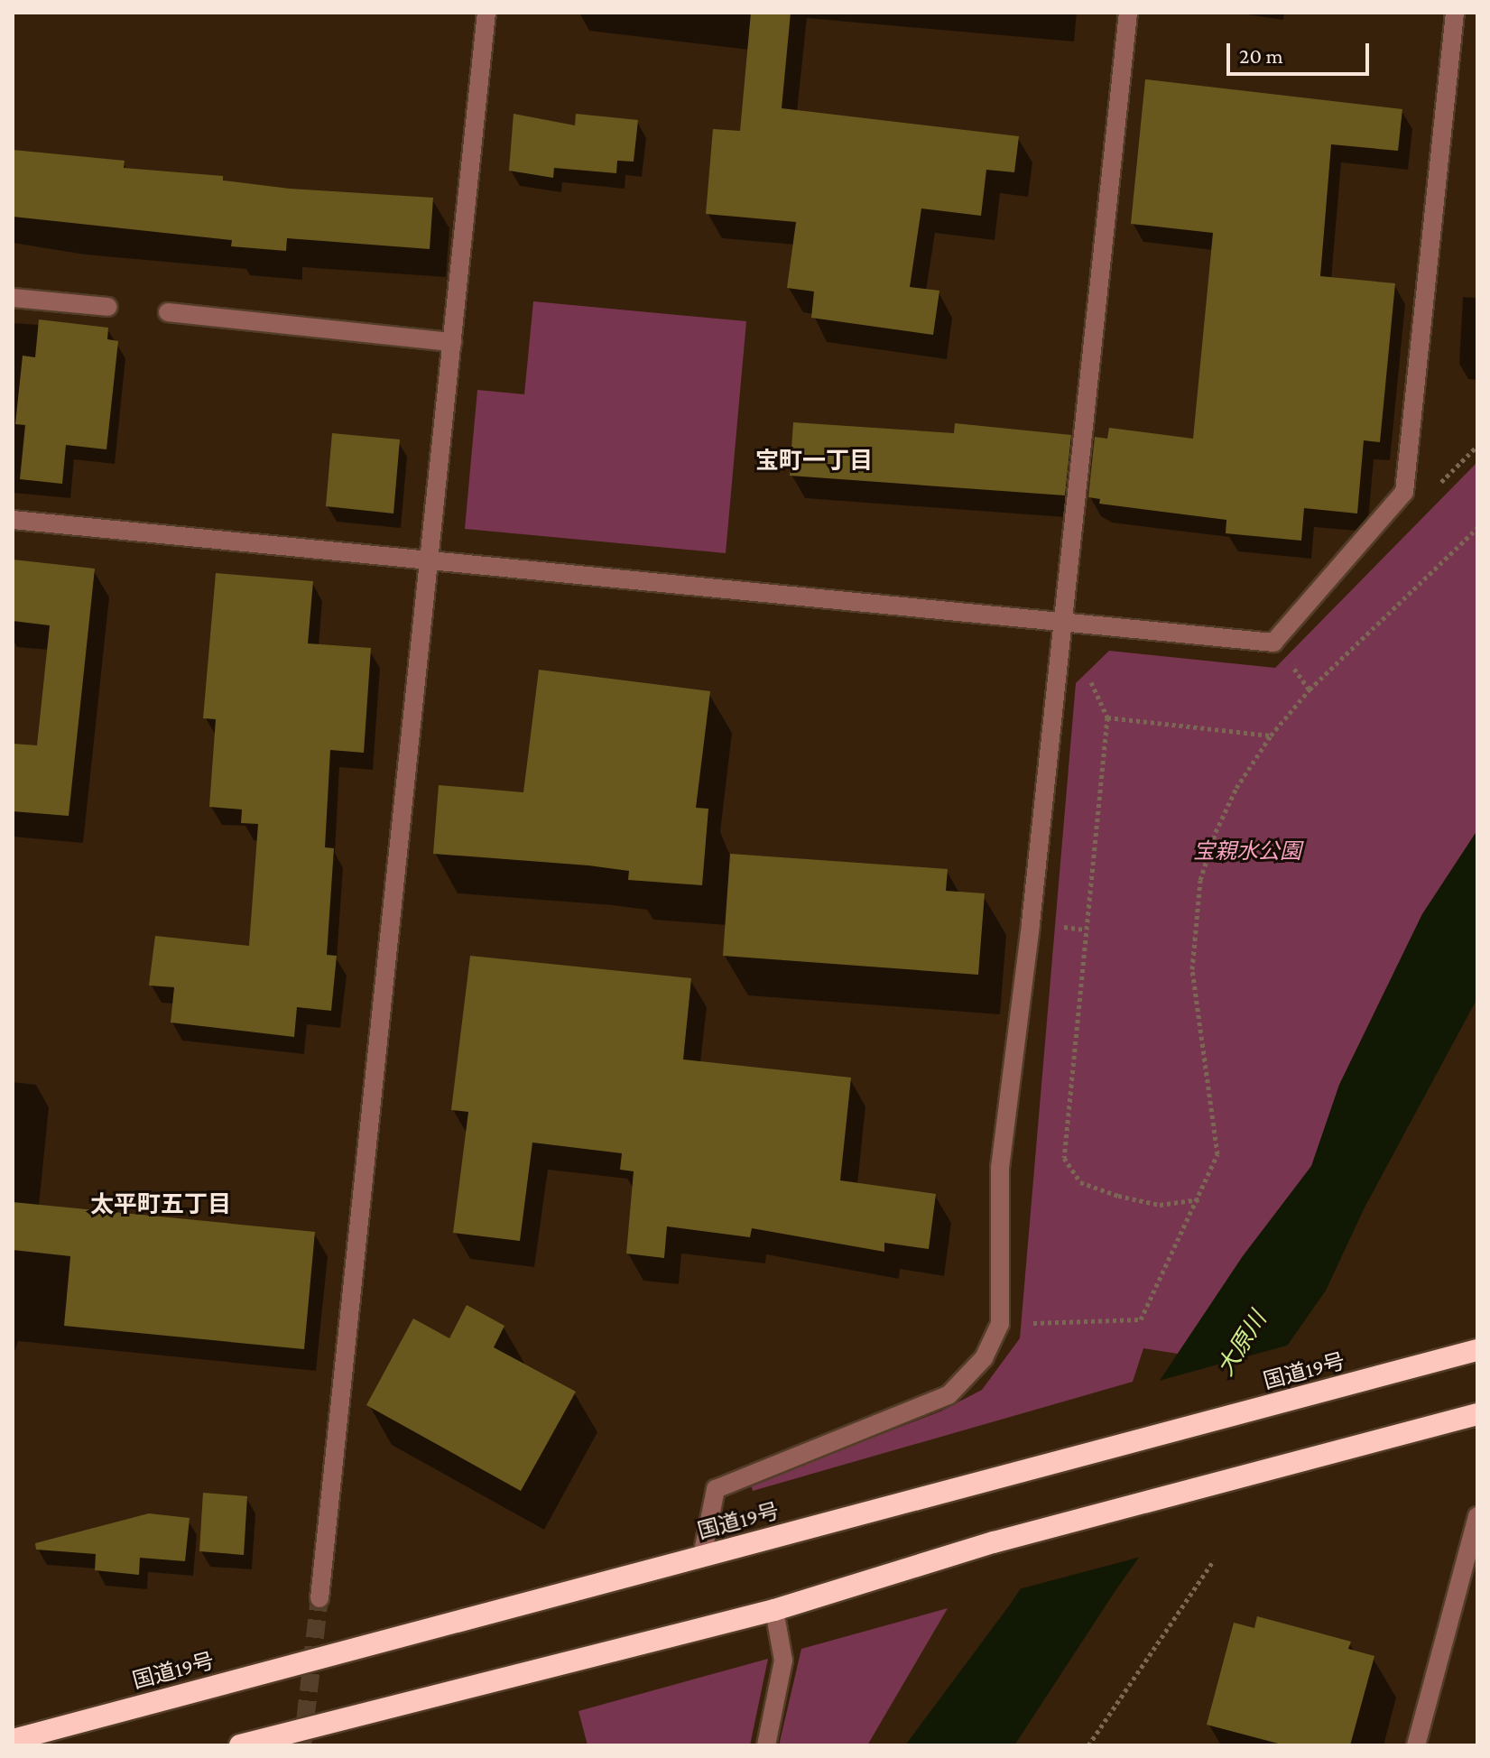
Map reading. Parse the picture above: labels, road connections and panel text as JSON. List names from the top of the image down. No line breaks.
{"streets":{"highway":["国道19号"]},"districts":["宝町一丁目","太平町五丁目"],"water":["大原川"],"parks":["宝親水公園"],"scale_bar":"20 m"}
